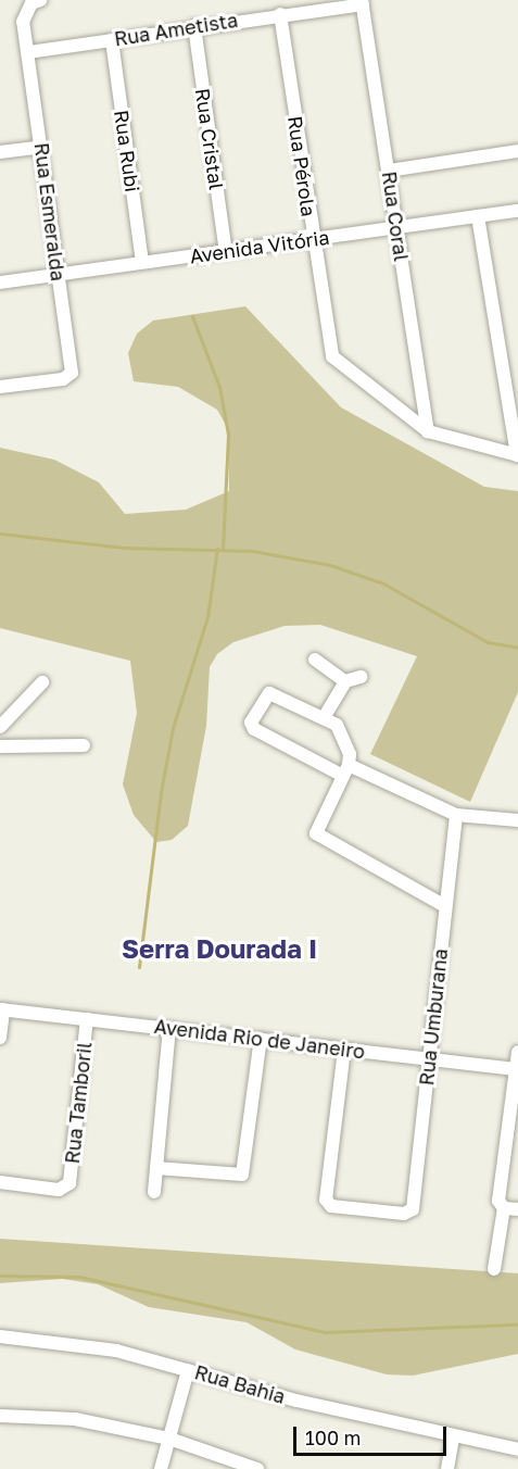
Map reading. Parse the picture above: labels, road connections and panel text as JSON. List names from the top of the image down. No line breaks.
{"streets":{"street":["Rua Ametista","Rua Cristal","Rua Rubi","Rua Pérola","Rua Esmeralda","Rua Coral","Avenida Vitória","Rua Umburana","Avenida Rio de Janeiro","Rua Tamboril","Rua Bahia"]},"crossings":[["Rua Ametista","Rua Cristal"],["Rua Ametista","Rua Rubi"],["Rua Ametista","Rua Pérola"],["Rua Ametista","Rua Esmeralda"],["Rua Ametista","Rua Coral"],["Rua Cristal","Avenida Vitória"],["Rua Rubi","Avenida Vitória"],["Rua Pérola","Rua Coral"],["Rua Pérola","Avenida Vitória"],["Rua Esmeralda","Avenida Vitória"],["Rua Coral","Avenida Vitória"],["Rua Umburana","Avenida Rio de Janeiro"],["Avenida Rio de Janeiro","Rua Tamboril"]],"districts":["Serra Dourada I"],"scale_bar":"100 m"}
